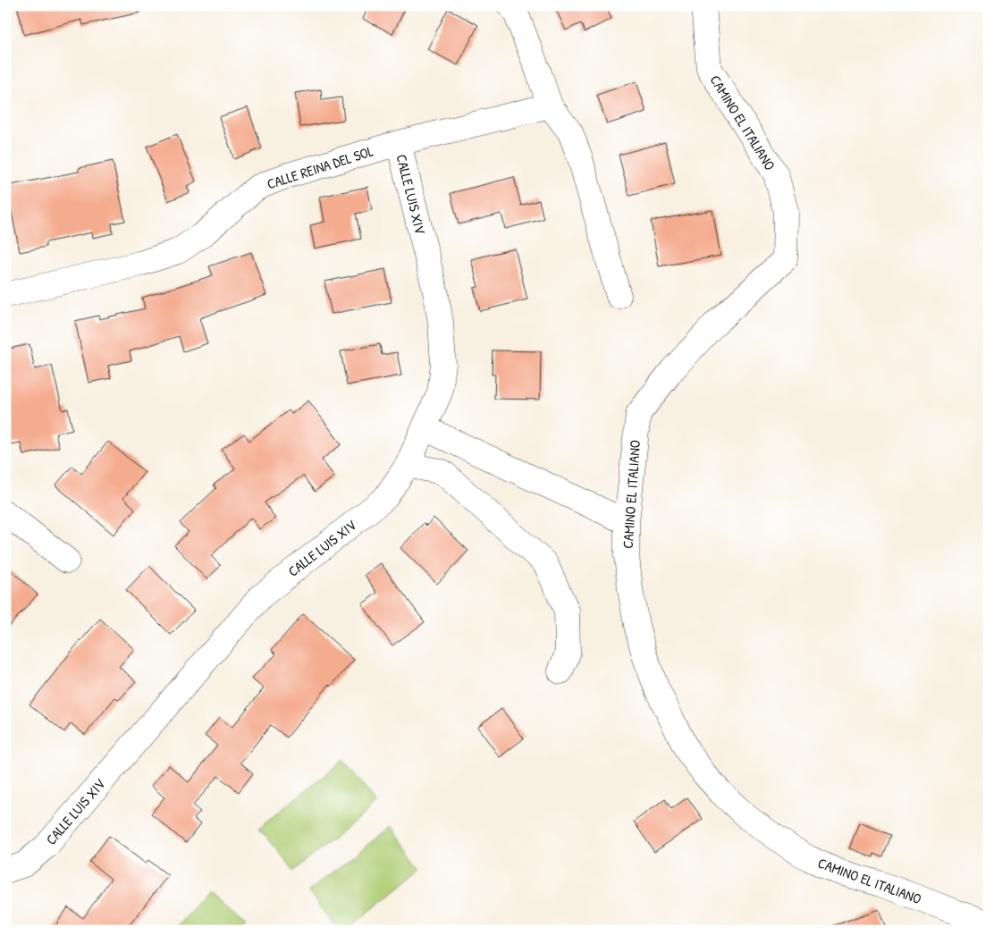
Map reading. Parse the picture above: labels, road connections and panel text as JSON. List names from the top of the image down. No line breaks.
{"streets":{"street":["CAMINO EL ITALIANO","CALLE REINA DEL SOL","CALLE LUIS XIV"]},"crossings":[["CALLE REINA DEL SOL","CALLE LUIS XIV"]]}
